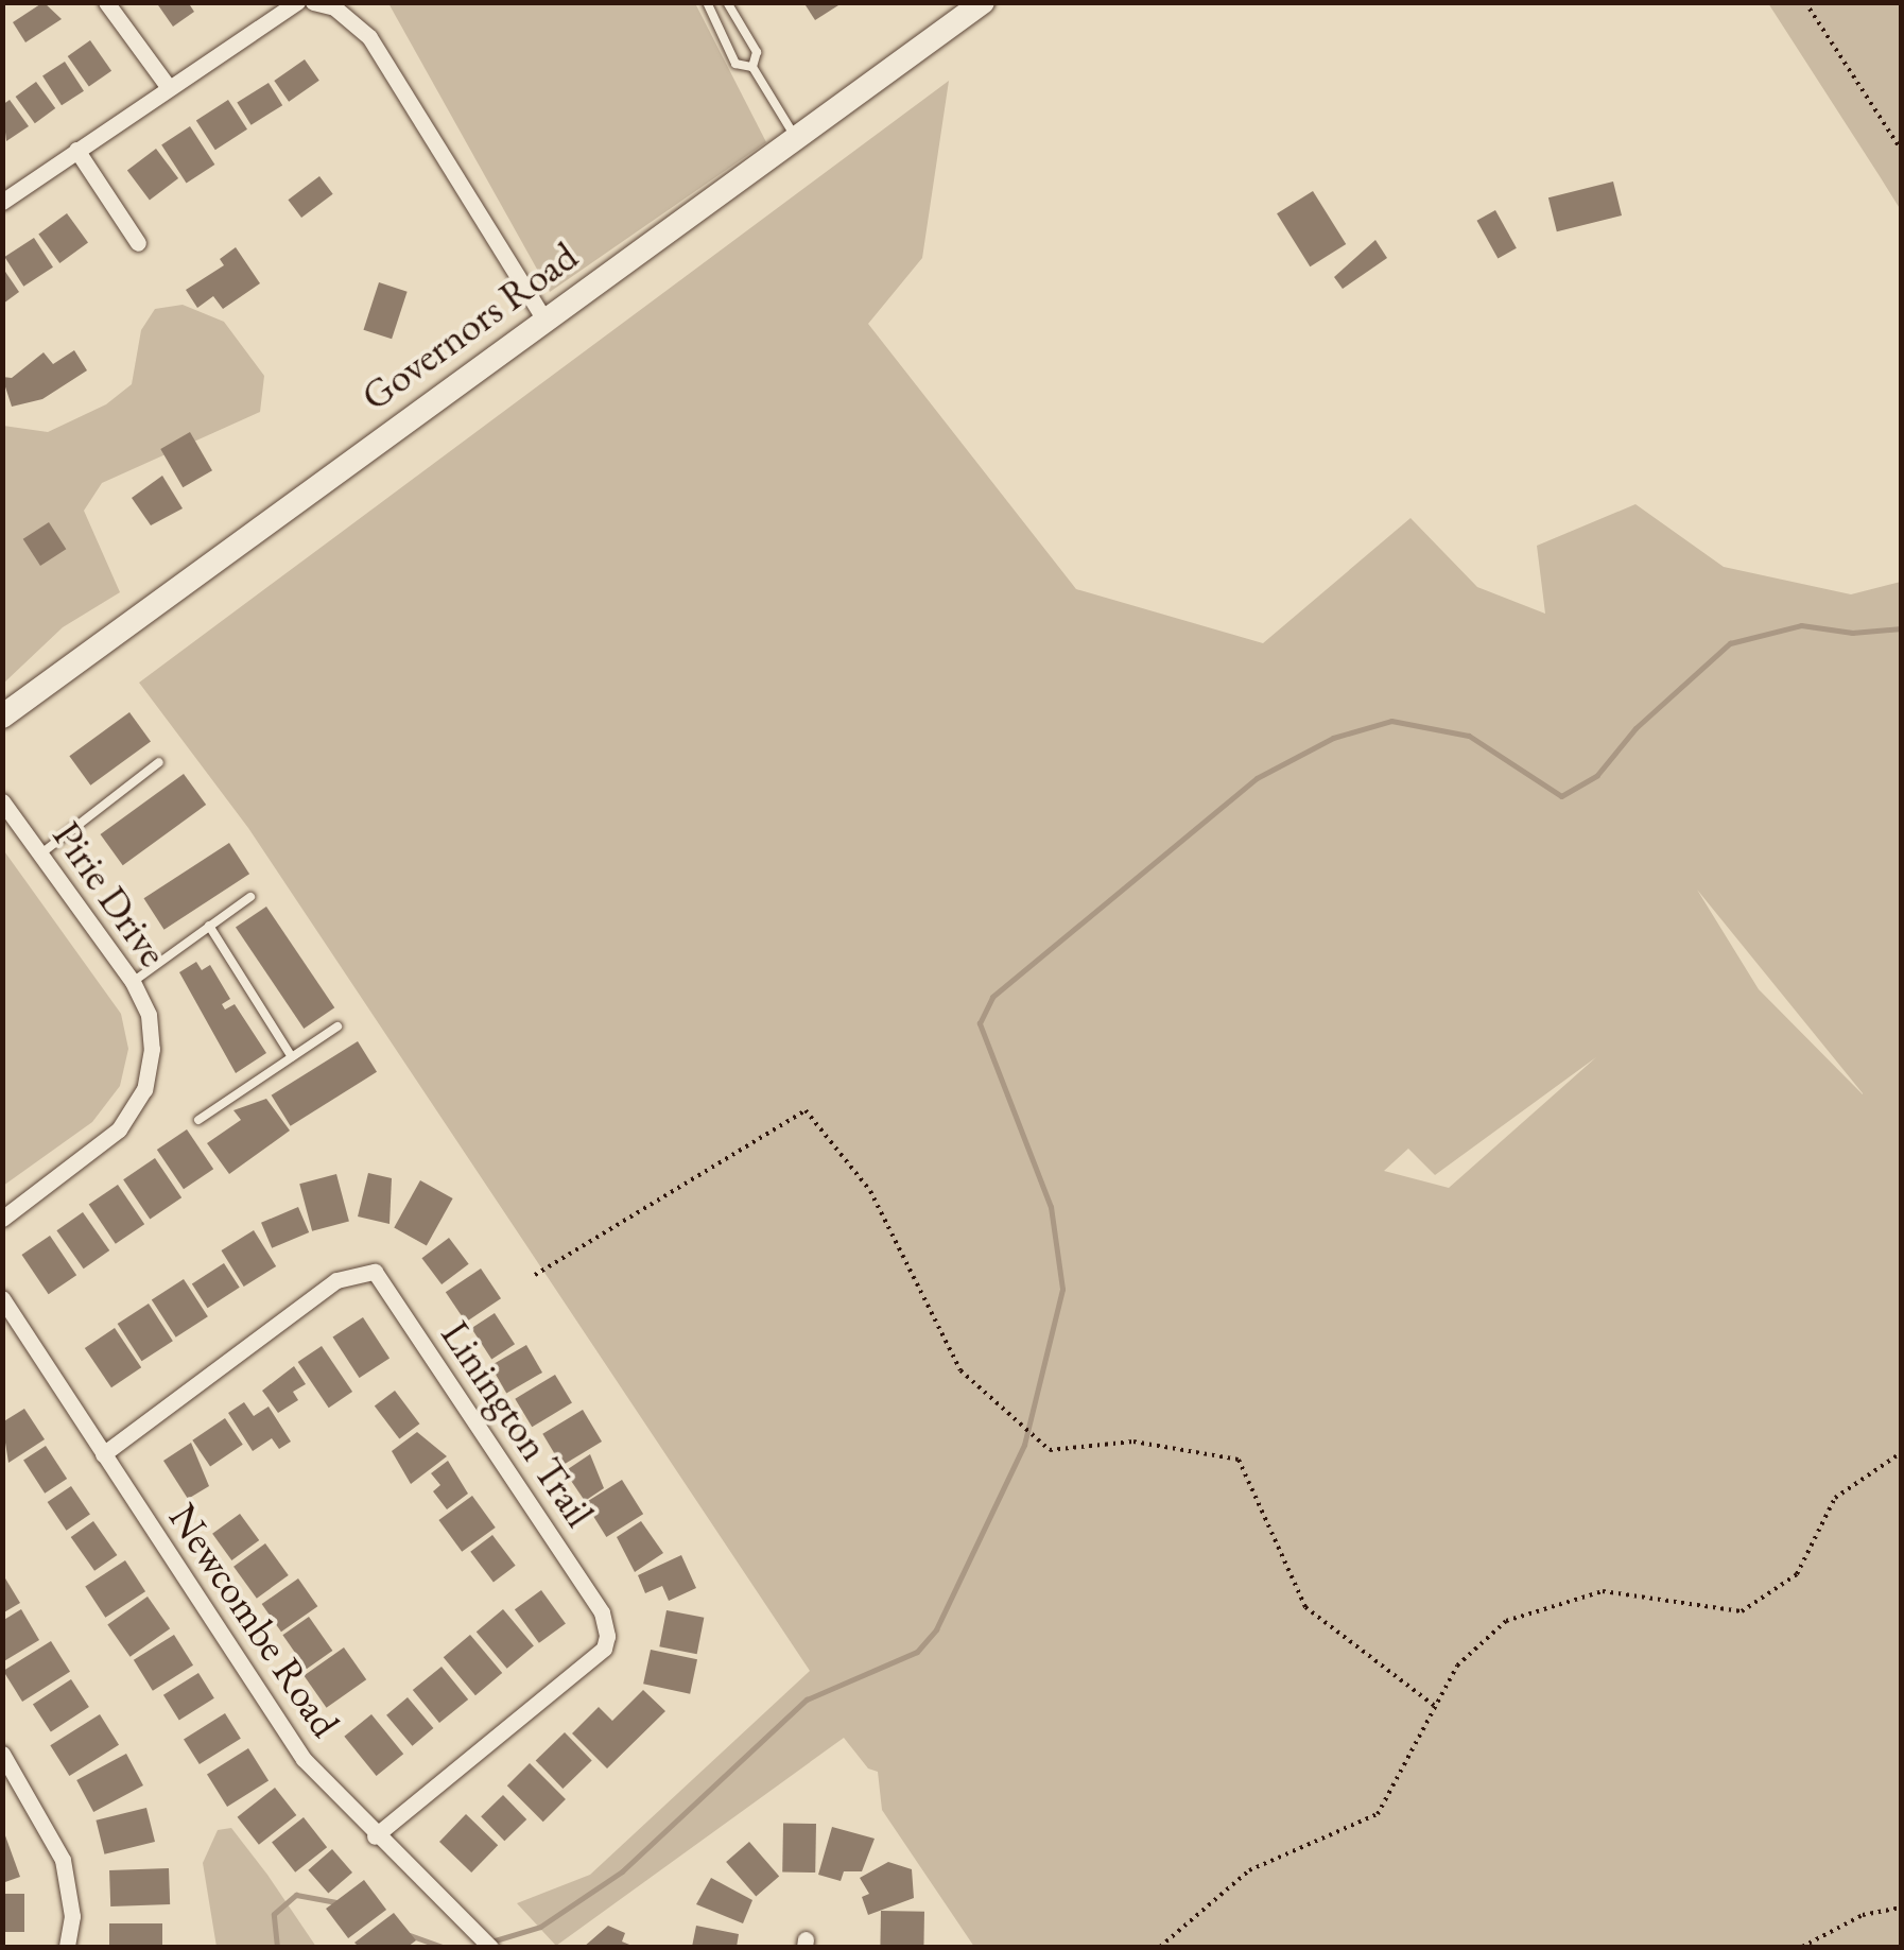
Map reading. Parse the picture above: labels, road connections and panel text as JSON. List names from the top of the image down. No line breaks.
{"streets":{"main road":["Governors Road"],"street":["Pirie Drive","Linington Trail","Newcombe Road"]},"crossings":[["Linington Trail","Newcombe Road"]]}
